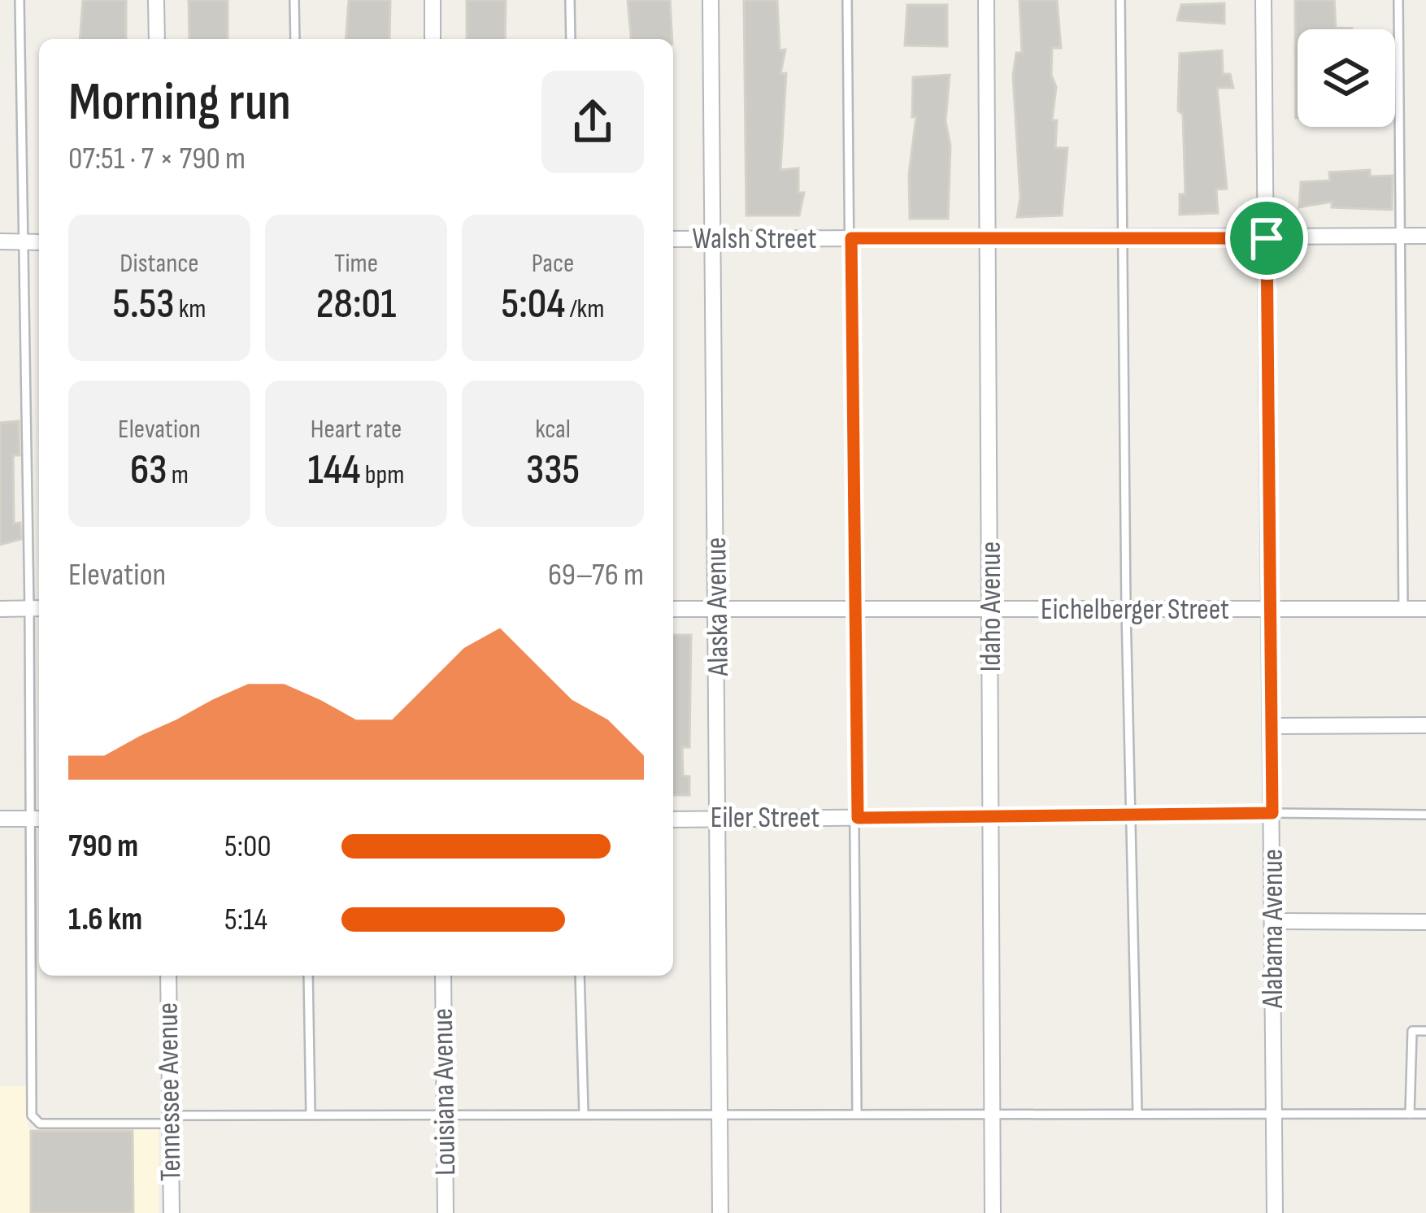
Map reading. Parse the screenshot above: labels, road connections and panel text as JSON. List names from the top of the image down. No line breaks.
{"streets":{"street":["Walsh Street","Alaska Avenue","Idaho Avenue","Eichelberger Street","Eiler Street","Alabama Avenue","Tennessee Avenue","Louisiana Avenue"]},"crossings":[["Walsh Street","Alaska Avenue"],["Walsh Street","Idaho Avenue"],["Walsh Street","Alabama Avenue"],["Alaska Avenue","Eichelberger Street"],["Alaska Avenue","Eiler Street"],["Idaho Avenue","Eichelberger Street"],["Idaho Avenue","Eiler Street"],["Eichelberger Street","Alabama Avenue"],["Eiler Street","Alabama Avenue"]],"page":{"heading":["Morning run","07:51 · 7 × 790 m"],"stats":[["Distance","5.53 km"],["Time","28:01"],["Pace","5:04 /km"],["Elevation","63 m"],["Heart rate","144 bpm"],["kcal","335"]],"chart":["Elevation","69–76 m"],"list":[{"name":"790 m","note":"5:00"},{"name":"1.6 km","note":"5:14"}]}}
